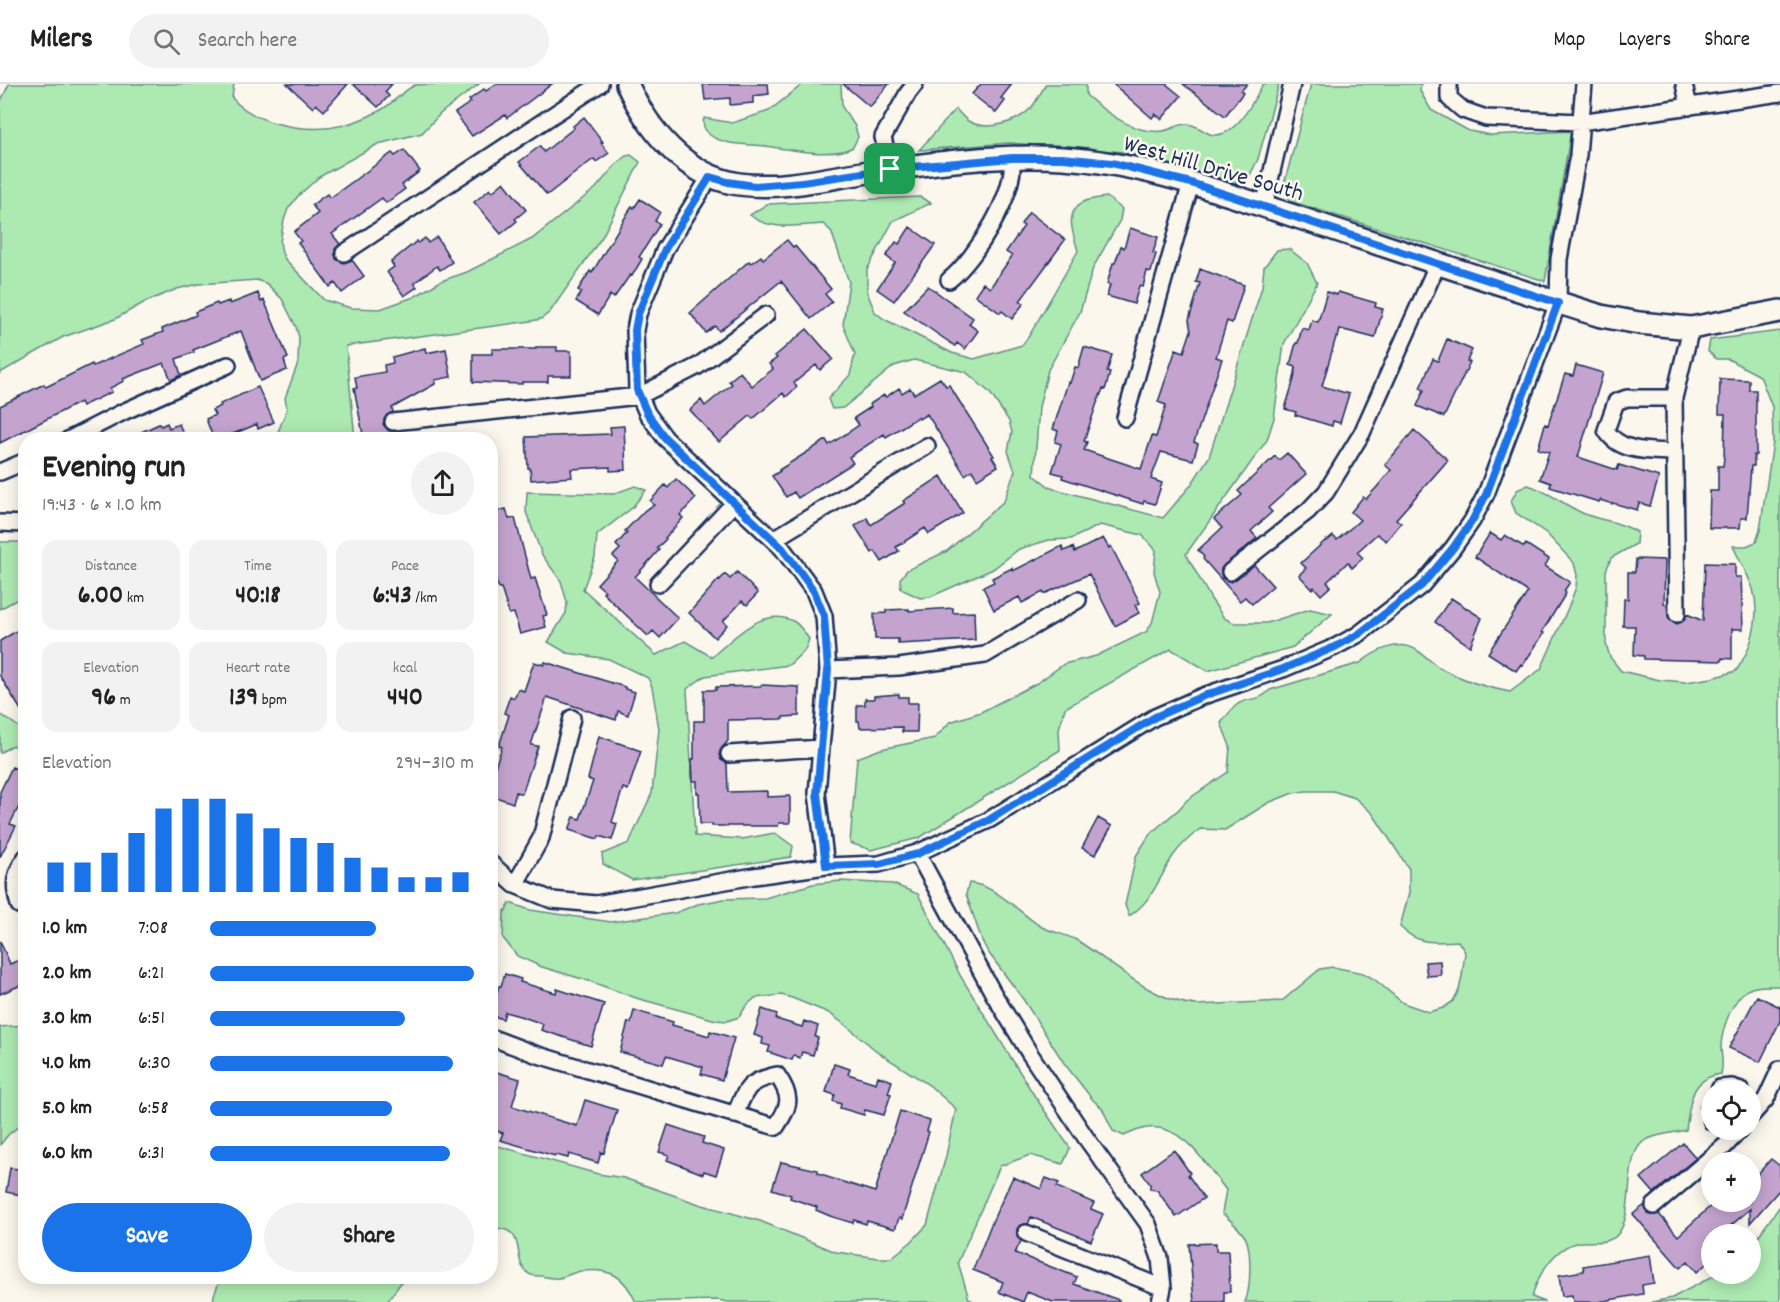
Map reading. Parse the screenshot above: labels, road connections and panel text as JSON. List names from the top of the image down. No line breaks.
{"streets":{"street":["West Hill Drive South"]},"page":{"header":"Milers","search":"Search here","nav":["Map","Layers","Share"],"heading":["Evening run","19:43 · 6 × 1.0 km"],"stats":[["Distance","6.00 km"],["Time","40:18"],["Pace","6:43 /km"],["Elevation","96 m"],["Heart rate","139 bpm"],["kcal","440"]],"chart":["Elevation","294–310 m"],"list":[{"name":"1.0 km","note":"7:08"},{"name":"2.0 km","note":"6:21"},{"name":"3.0 km","note":"6:51"},{"name":"4.0 km","note":"6:30"},{"name":"5.0 km","note":"6:58"},{"name":"6.0 km","note":"6:31"}],"map_buttons":["+","−"],"buttons":["Save","Share"]}}
